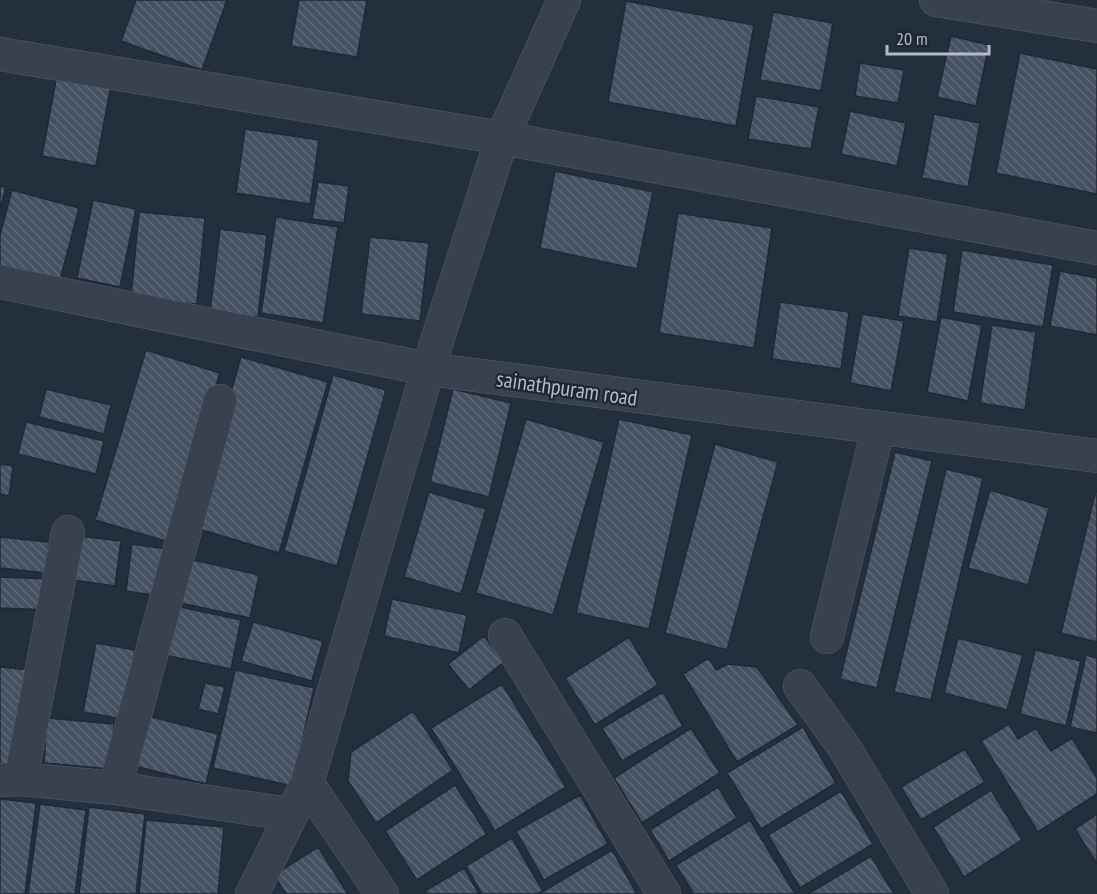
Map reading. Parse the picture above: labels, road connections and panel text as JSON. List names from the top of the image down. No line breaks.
{"streets":{"street":["sainathpuram road"]},"scale_bar":"20 m"}
